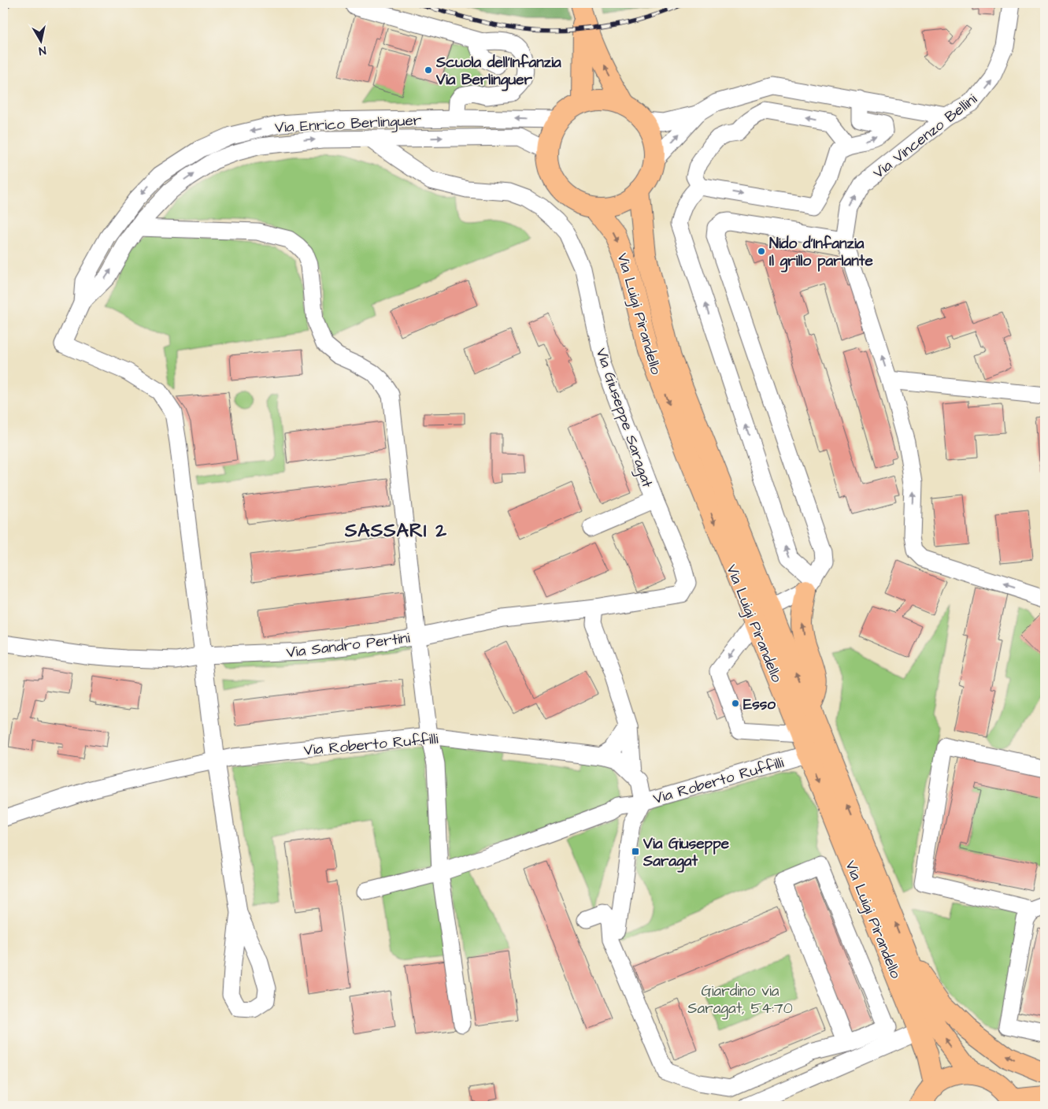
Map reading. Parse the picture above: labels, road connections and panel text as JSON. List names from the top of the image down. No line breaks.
{"streets":{"main road":["Via Luigi Pirandello"],"street":["Via Enrico Berlinguer","Via Vincenzo Bellini","Via Giuseppe Saragat","Via Sandro Pertini","Via Roberto Ruffilli"]},"crossings":[["Via Enrico Berlinguer","Via Luigi Pirandello"],["Via Enrico Berlinguer","Via Giuseppe Saragat"],["Via Enrico Berlinguer","Via Sandro Pertini"],["Via Luigi Pirandello","Via Roberto Ruffilli"]],"districts":["SASSARI 2"],"parks":["Giardino via Saragat, 54:70"],"places":{"other":["Scuola dell'Infanzia Via Berlinguer","Nido d'Infanzia Il grillo parlante","Esso"],"transit":["Via Giuseppe Saragat"]},"north":"bottom"}
